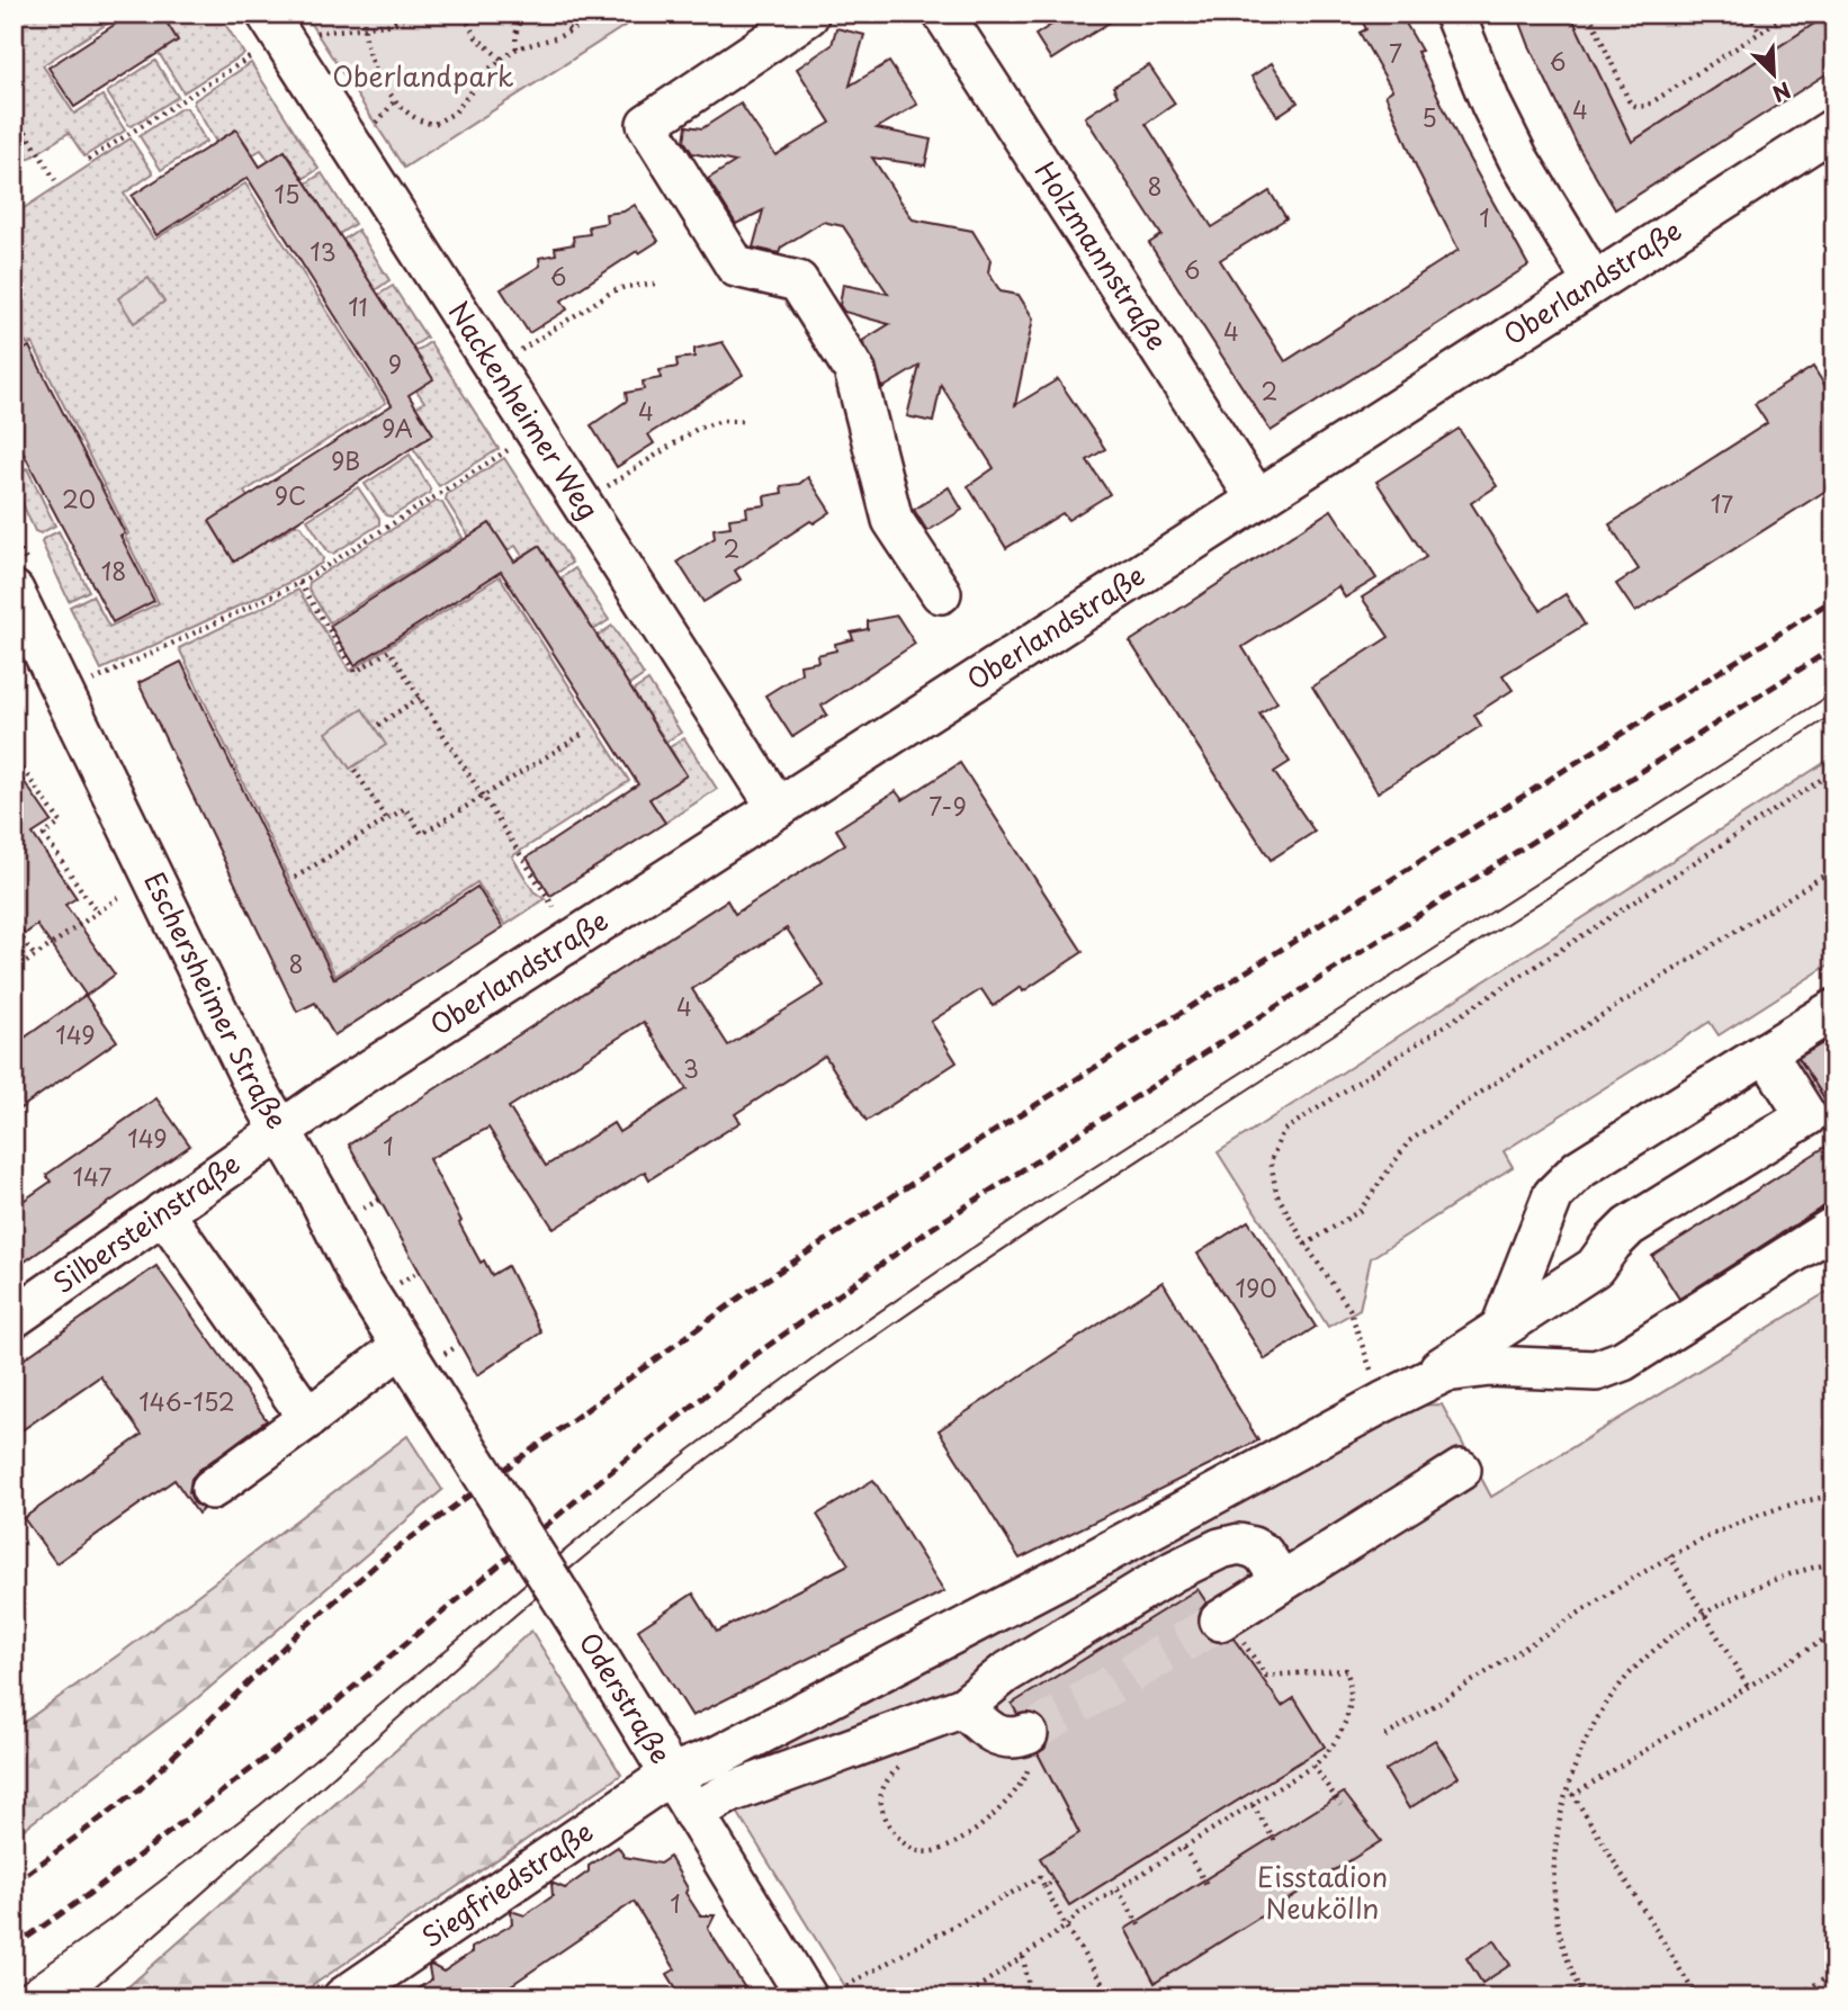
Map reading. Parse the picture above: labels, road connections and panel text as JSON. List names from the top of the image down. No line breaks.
{"streets":{"street":["Holzmannstraße","Oberlandstraße","Nackenheimer Weg","Eschersheimer Straße","Silbersteinstraße","Oderstraße","Siegfriedstraße"]},"crossings":[["Holzmannstraße","Oberlandstraße"],["Oberlandstraße","Nackenheimer Weg"],["Oberlandstraße","Eschersheimer Straße"],["Oberlandstraße","Silbersteinstraße"],["Eschersheimer Straße","Silbersteinstraße"],["Eschersheimer Straße","Oderstraße"],["Oderstraße","Siegfriedstraße"]],"parks":["Oberlandpark","Eisstadion Neukölln"],"house_numbers":["7","6","4","5","8","15","1","13","6","6","11","4","9","2","4","9A","9B","9C","20","17","2","18","7-9","8","4","149","3","149","1","147","190","146-152","1"],"north":"bottom right"}
